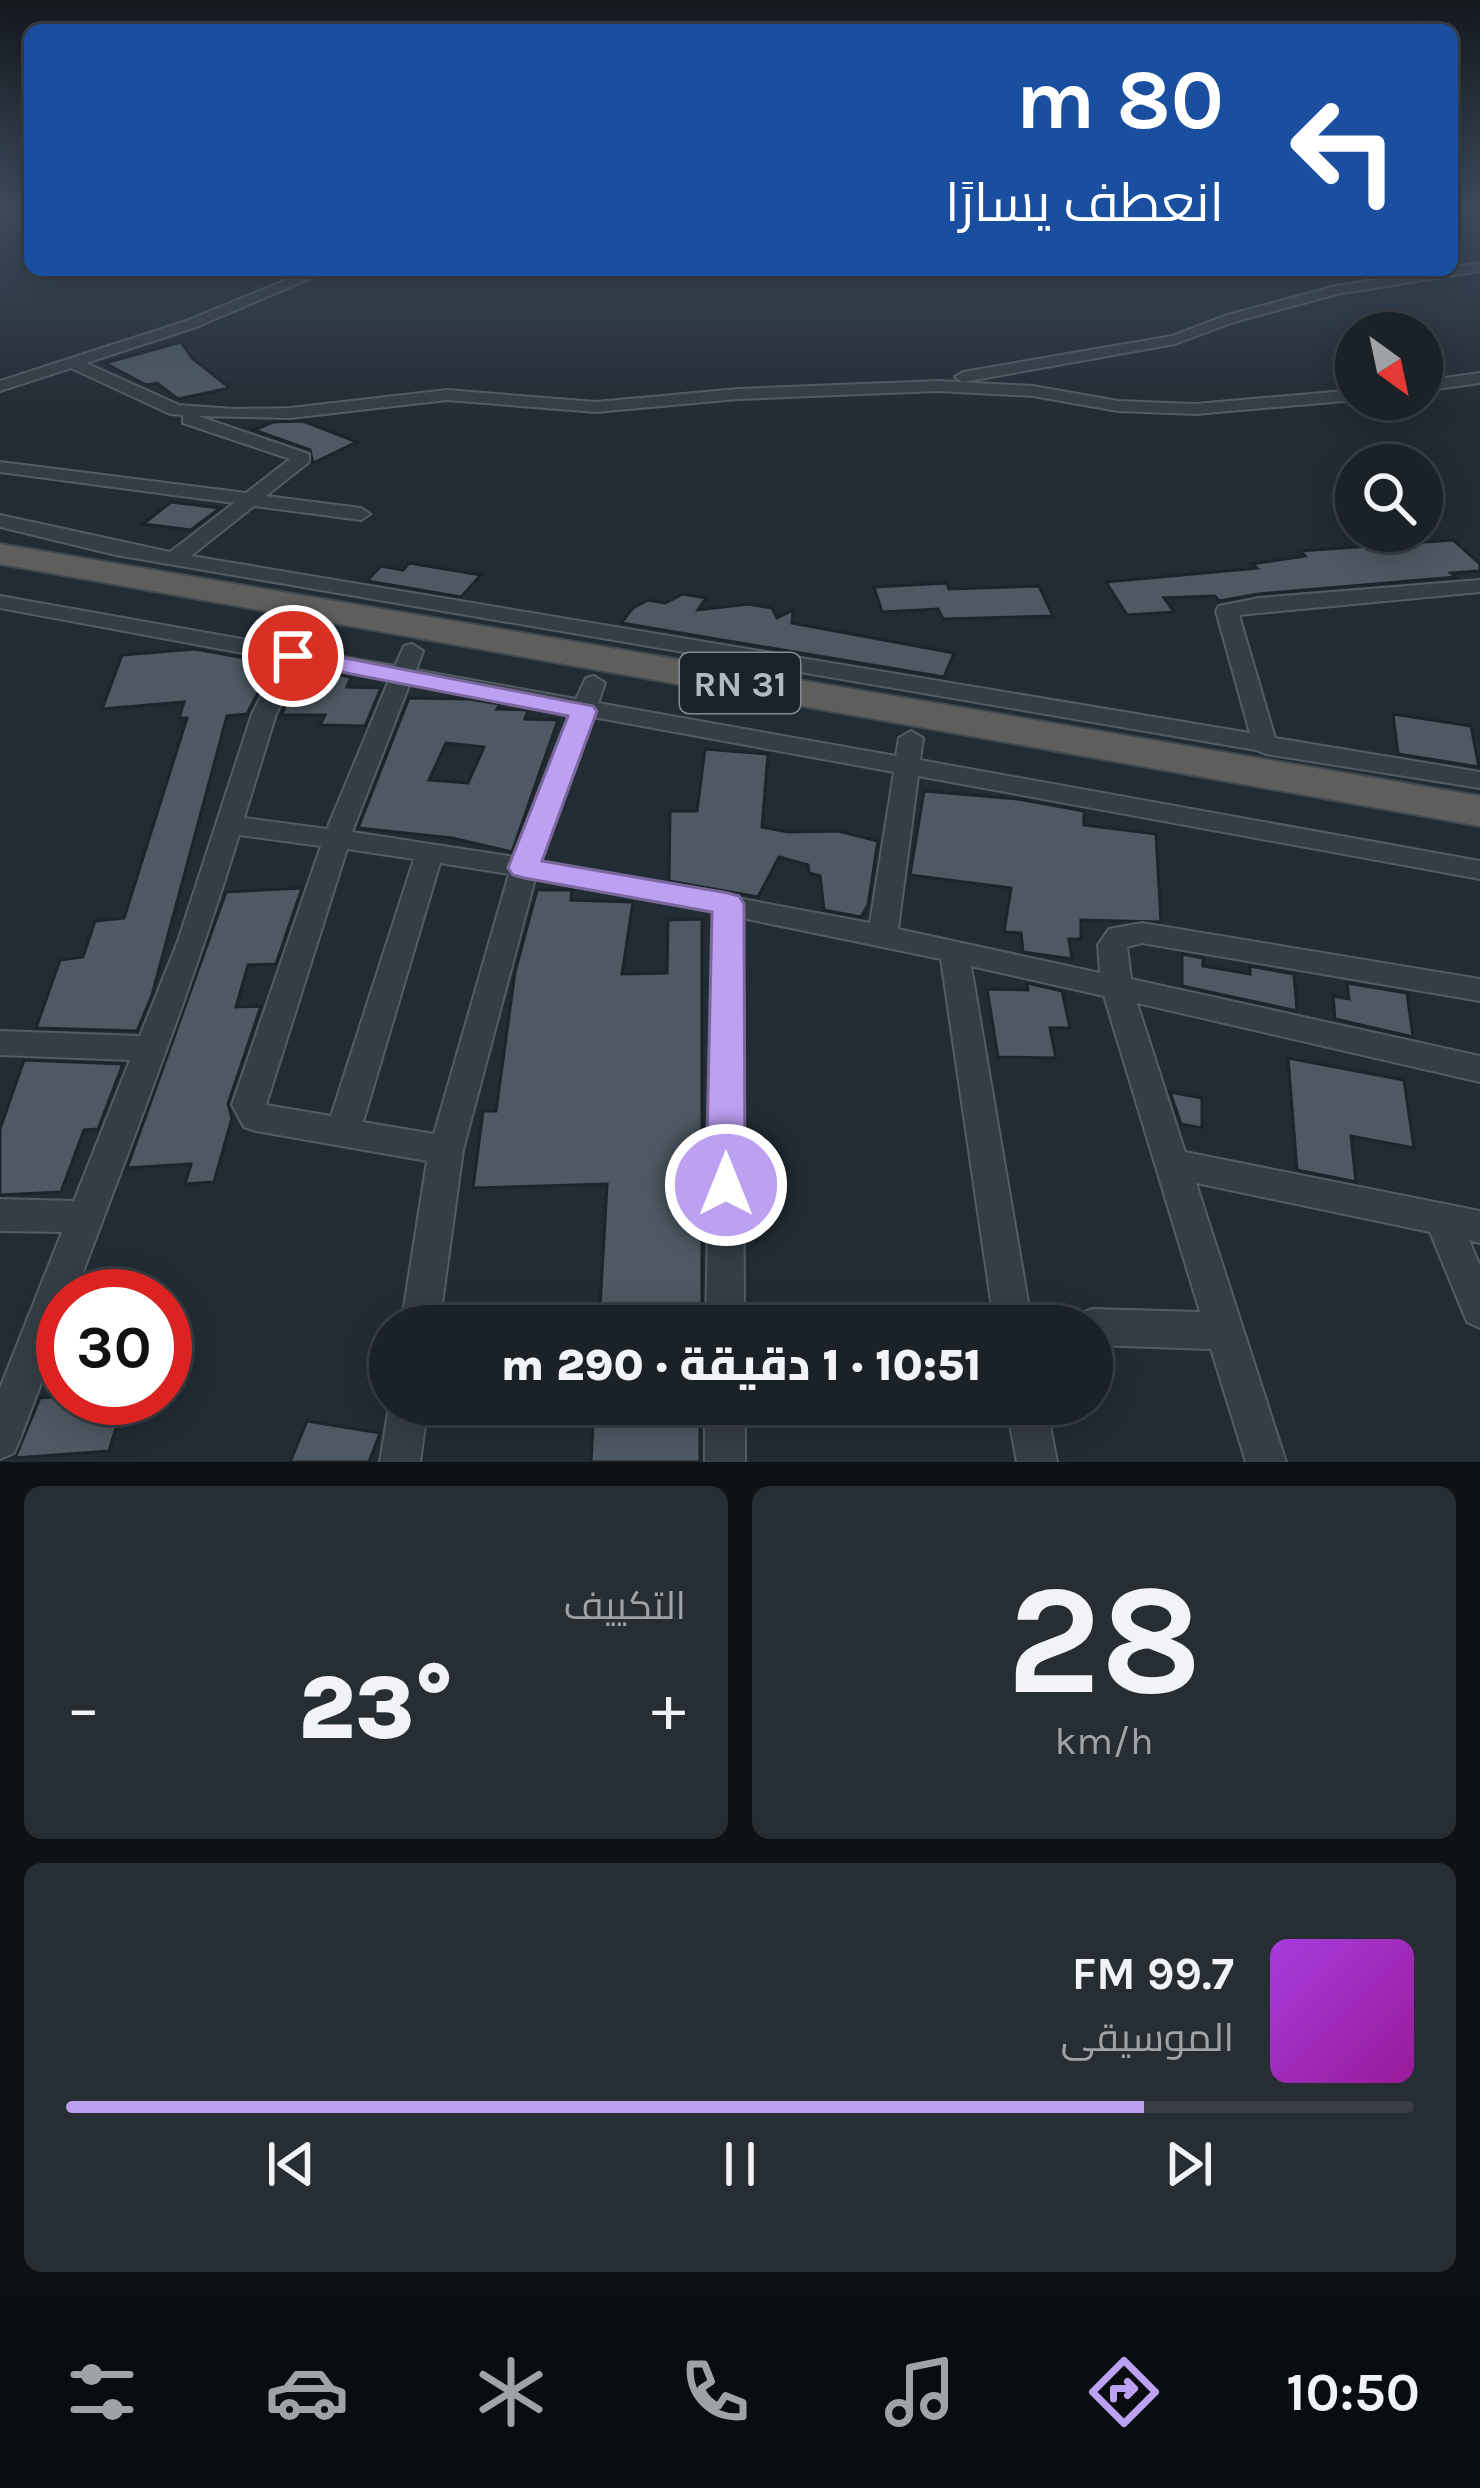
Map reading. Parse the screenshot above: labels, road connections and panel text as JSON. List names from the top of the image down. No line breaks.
{"streets":{"highway":["RN 31"]},"north":"bottom right","page":{"turn":["80 m","انعطف يسارًا"],"limit":"30","trip":"10:51 · 1 دقيقة · 290 m","tile":[["28","km/h"],"التكييف"],"heat":["−","23°","+"],"song":["99.7 FM","الموسيقى"],"tabs":"10:50"}}
